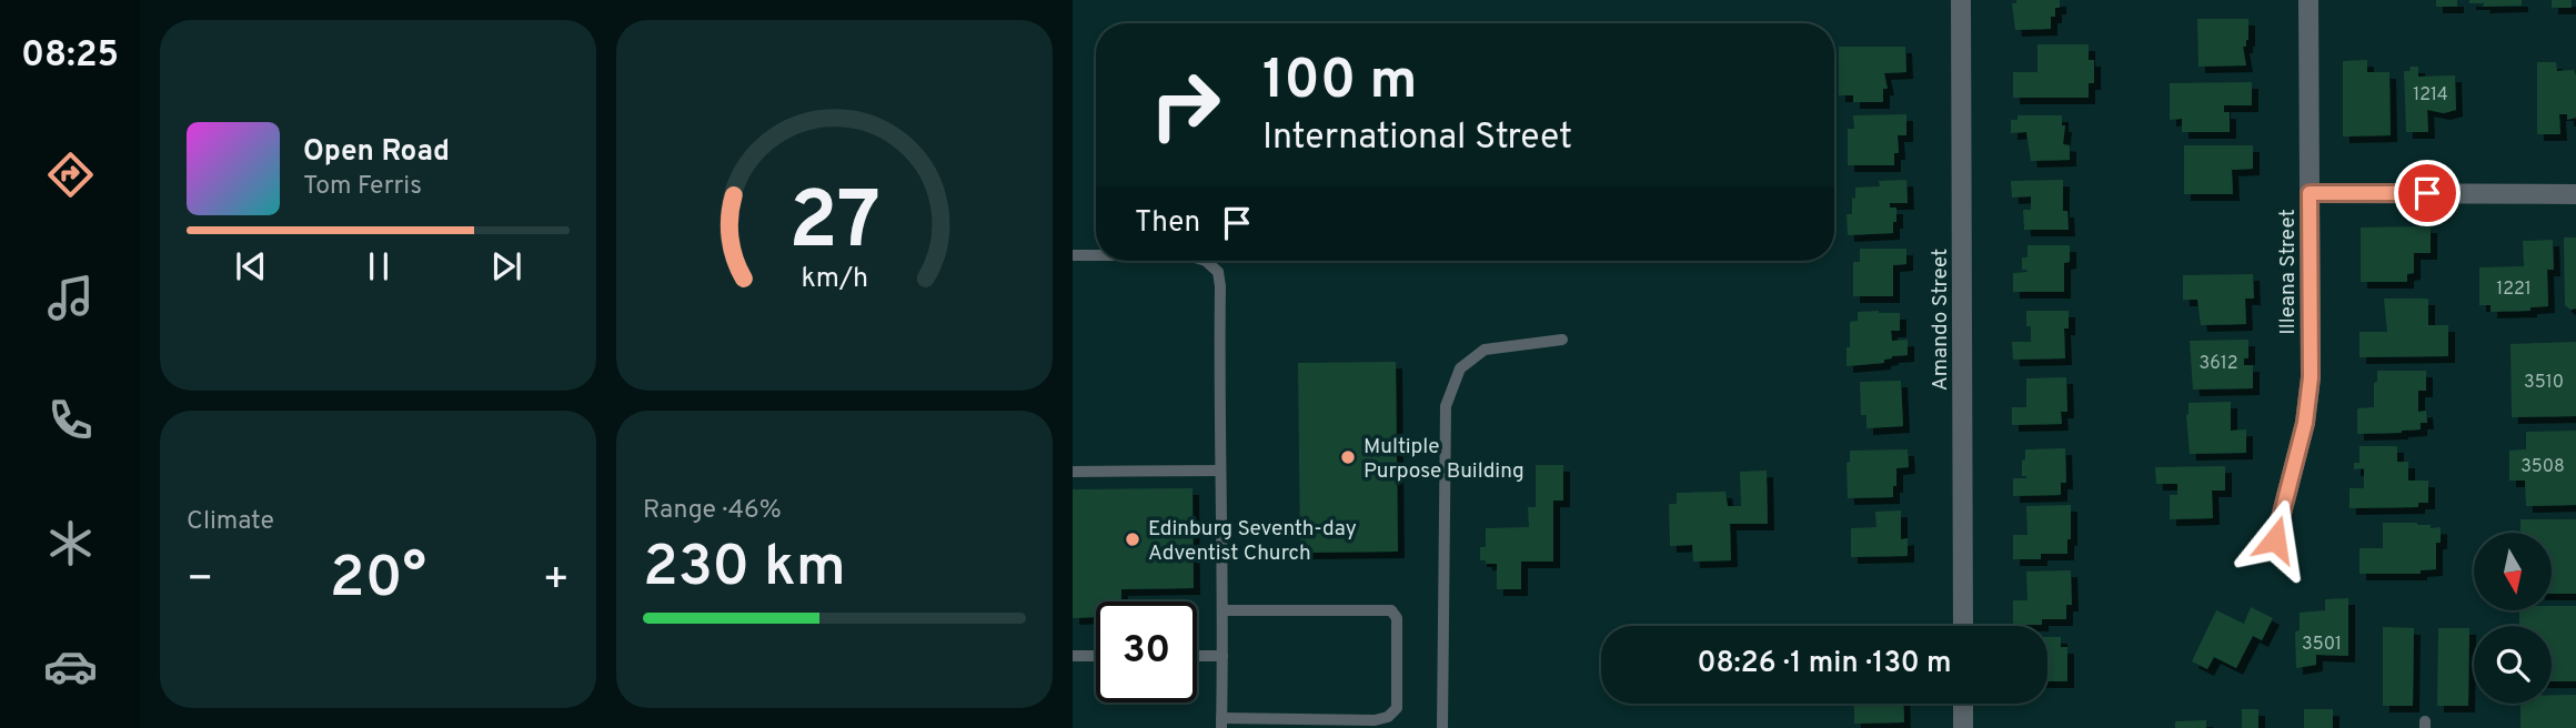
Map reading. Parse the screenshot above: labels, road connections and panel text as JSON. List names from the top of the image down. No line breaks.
{"streets":{"street":["Illeana Street","Amando Street"]},"places":["Multiple Purpose Building","Edinburg Seventh-day Adventist Church"],"house_numbers":["1214","1221","3612","3510","3508","3501"],"north":"bottom","page":{"tabs":"08:25","turn":["100 m","International Street"],"song":["Open Road","Tom Ferris"],"then":"Then","tile":["Climate",["Range · 46%","230 km"]],"heat":["−","20°","+"],"limit":"30","trip":"08:26 · 1 min · 130 m","gauge":["27","km/h"]}}
